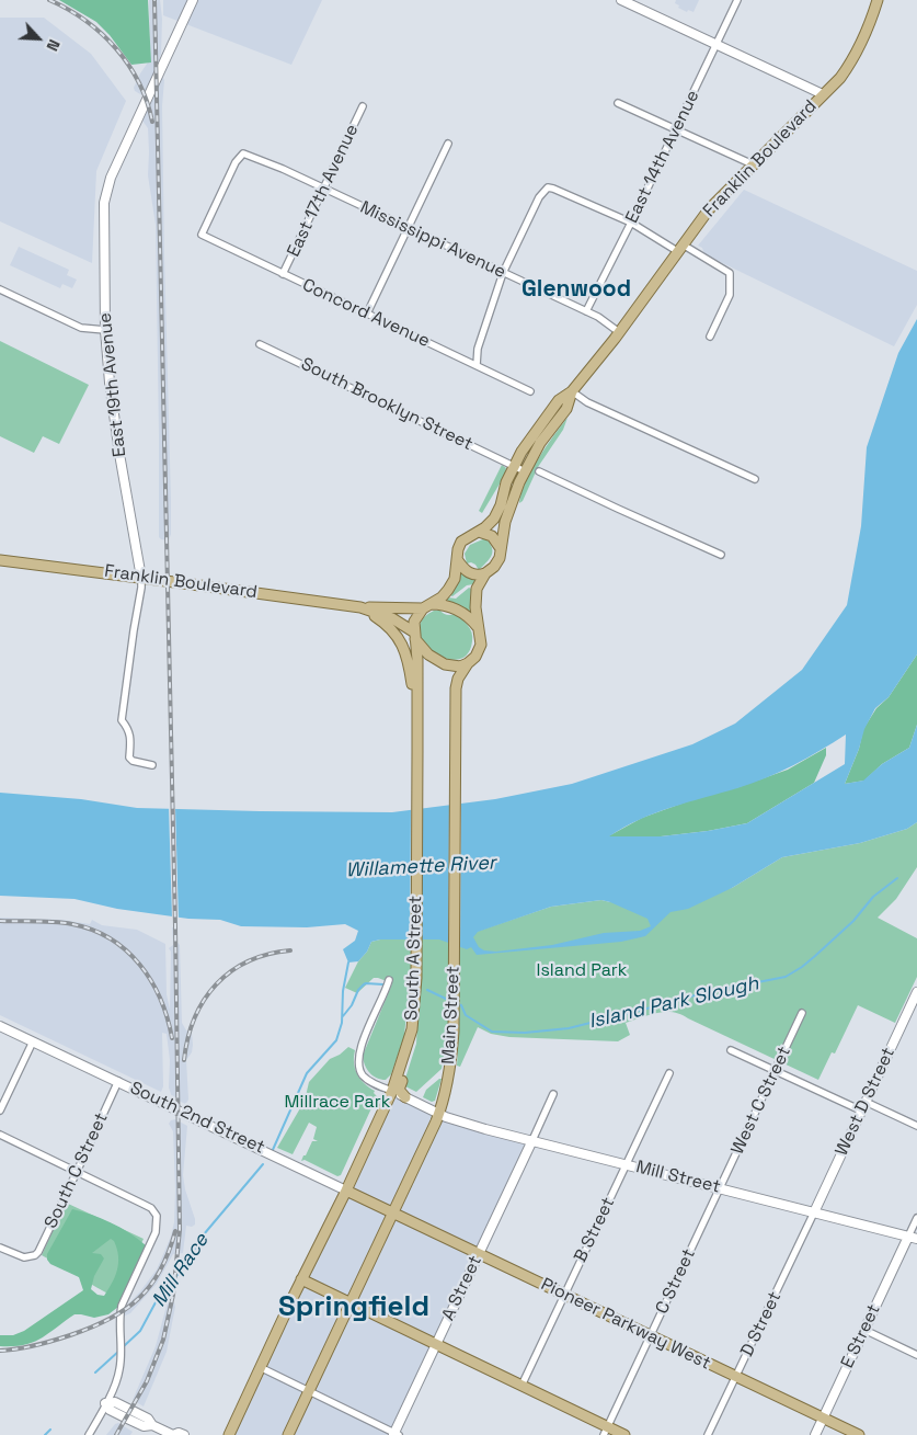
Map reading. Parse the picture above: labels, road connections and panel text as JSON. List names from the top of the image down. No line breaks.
{"streets":{"main road":["Franklin Boulevard","South A Street","Main Street","South 2nd Street","Pioneer Parkway West"],"street":["East 14th Avenue","East 17th Avenue","Mississippi Avenue","Concord Avenue","East 19th Avenue","South Brooklyn Street","West C Street","West D Street","South C Street","Mill Street","B Street","C Street","A Street","D Street","E Street"]},"crossings":[["East 14th Avenue","Mississippi Avenue"],["Franklin Boulevard","Mississippi Avenue"],["Franklin Boulevard","East 19th Avenue"],["Franklin Boulevard","South Brooklyn Street"],["Franklin Boulevard","South A Street"],["Franklin Boulevard","Main Street"],["East 17th Avenue","Mississippi Avenue"],["East 17th Avenue","Concord Avenue"],["Mississippi Avenue","Concord Avenue"],["South A Street","Main Street"],["South A Street","South 2nd Street"],["South A Street","Mill Street"],["Main Street","South 2nd Street"],["Main Street","Mill Street"],["Main Street","Pioneer Parkway West"],["West C Street","Mill Street"],["West C Street","C Street"],["West D Street","Mill Street"],["West D Street","D Street"],["South 2nd Street","South C Street"],["South 2nd Street","Pioneer Parkway West"],["Mill Street","B Street"],["Mill Street","C Street"],["Mill Street","A Street"],["Mill Street","D Street"],["Mill Street","E Street"],["B Street","Pioneer Parkway West"],["C Street","Pioneer Parkway West"],["A Street","Pioneer Parkway West"],["Pioneer Parkway West","D Street"],["Pioneer Parkway West","E Street"]],"districts":["Glenwood","Springfield"],"water":["Willamette River","Island Park Slough","Mill Race"],"parks":["Island Park","Millrace Park"],"north":"bottom right"}
